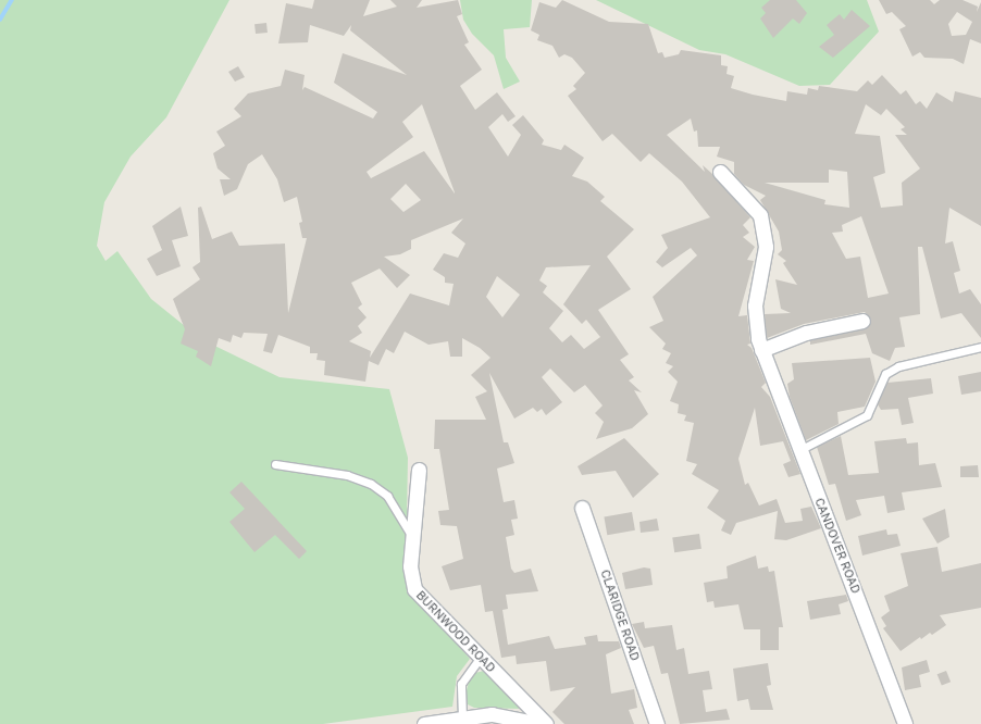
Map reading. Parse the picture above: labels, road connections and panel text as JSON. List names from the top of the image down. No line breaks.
{"streets":{"street":["CANDOVER ROAD","CLARIDGE ROAD","BURNWOOD ROAD"]}}
